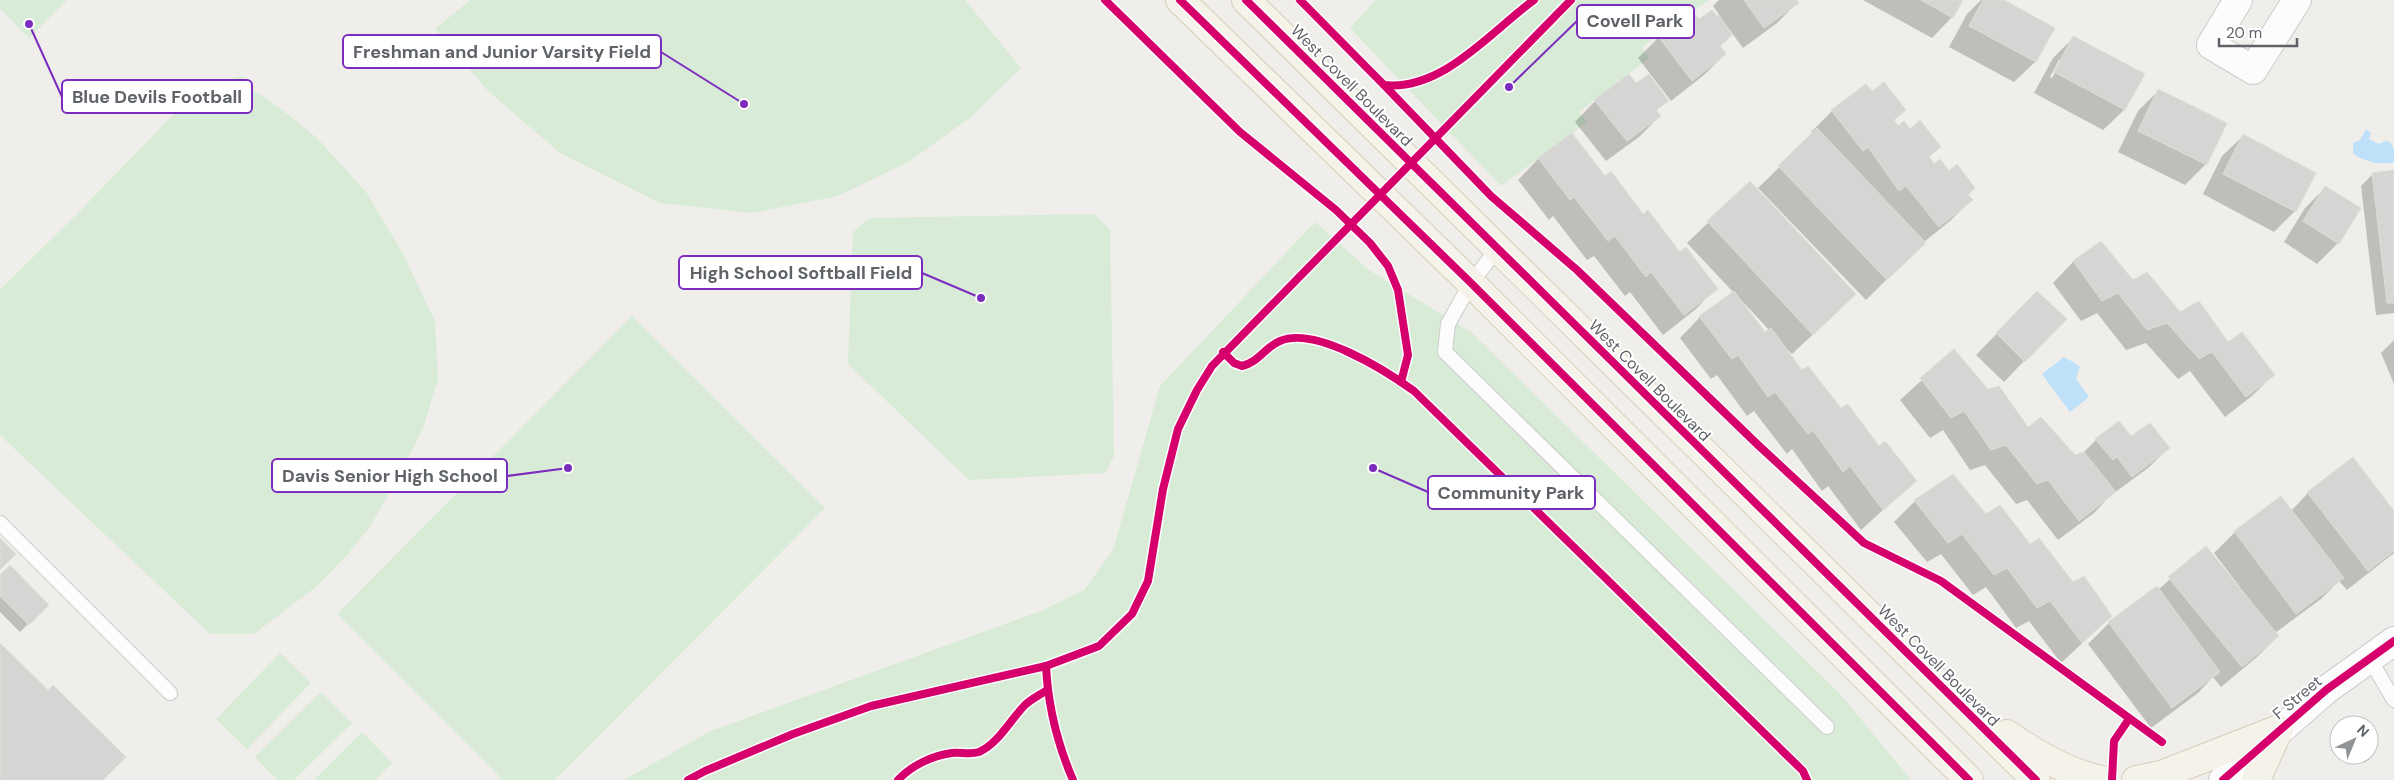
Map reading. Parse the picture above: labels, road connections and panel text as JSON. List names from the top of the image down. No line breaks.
{"streets":{"main road":["West Covell Boulevard"],"street":["F Street"]},"places":["Blue Devils Football","Covell Park","Freshman and Junior Varsity Field","High School Softball Field","Davis Senior High School","Community Park"],"scale_bar":"20 m","north":"top right"}
